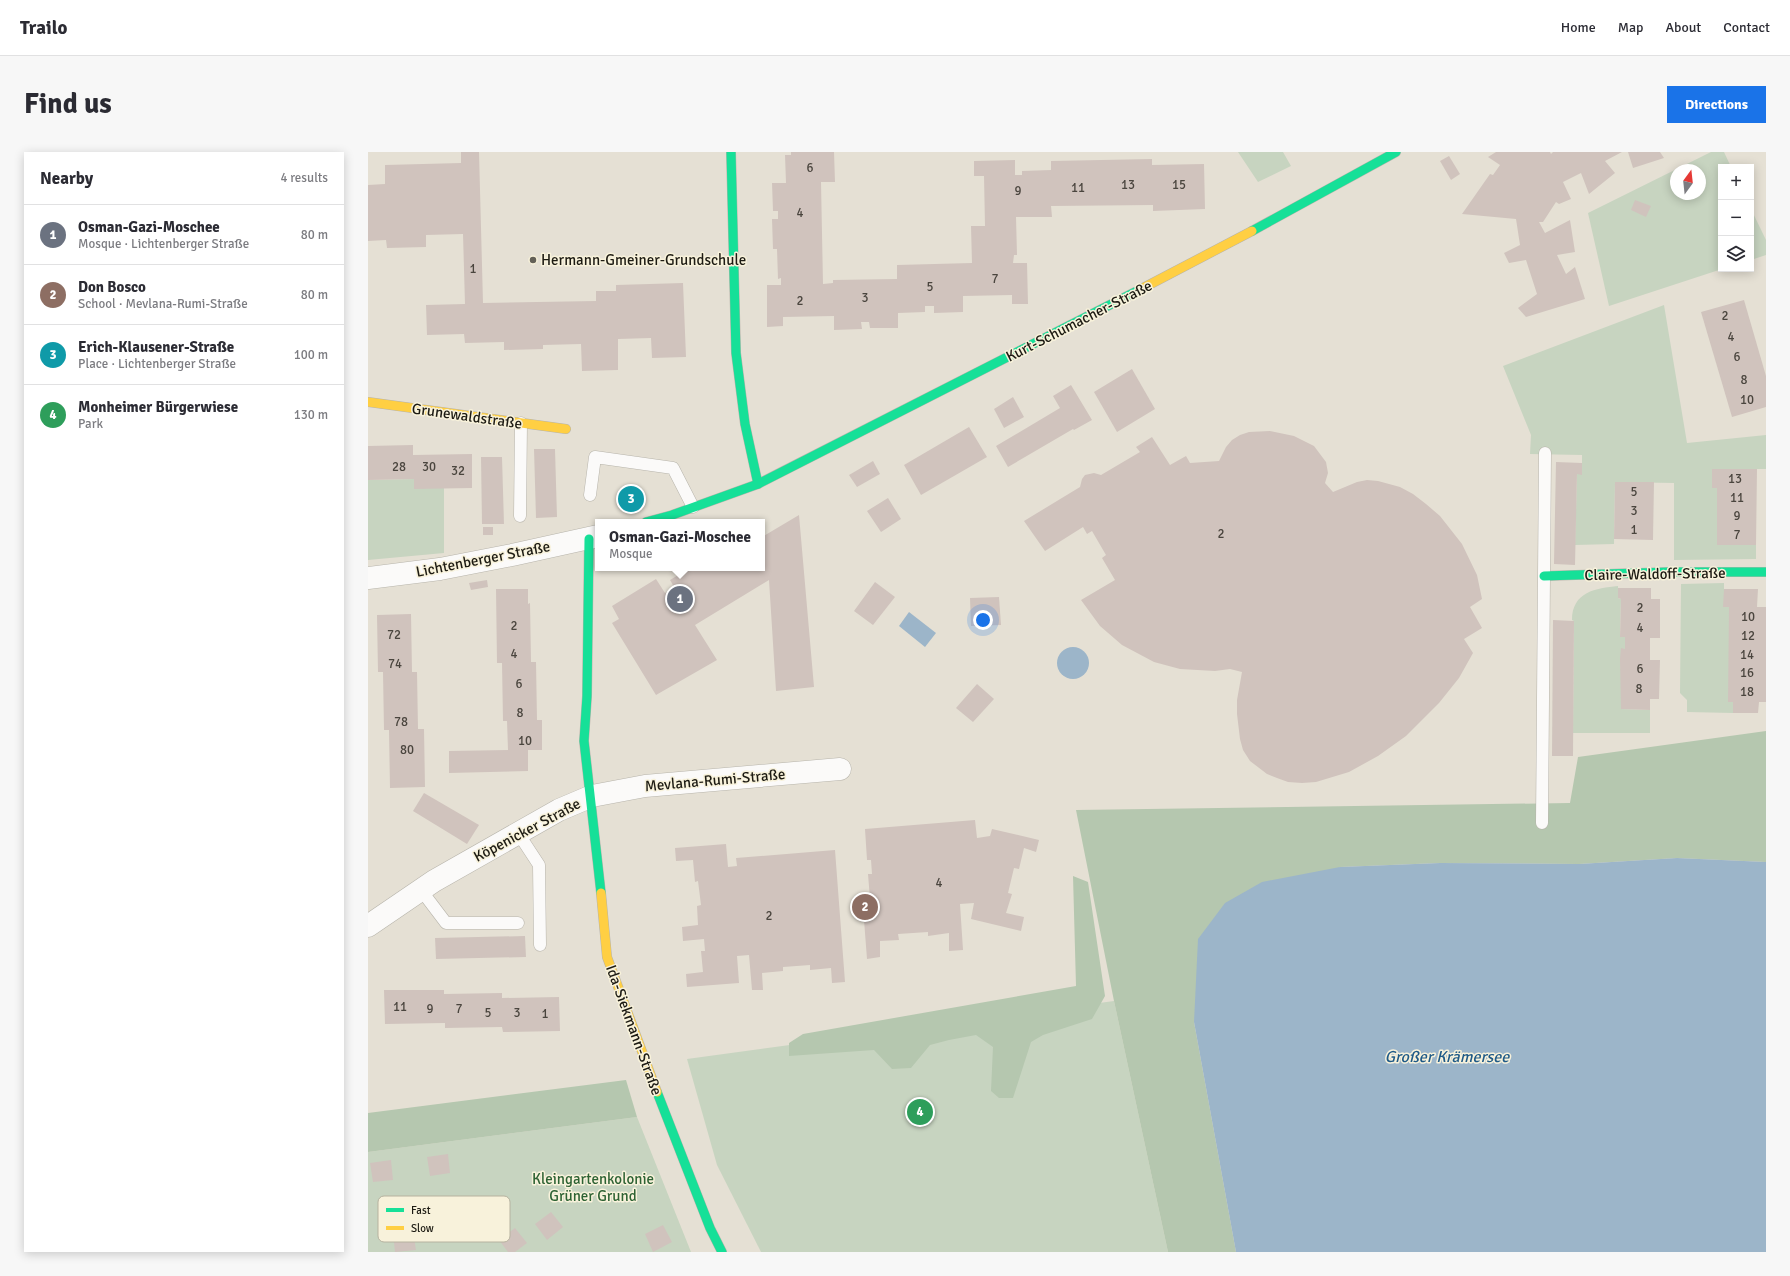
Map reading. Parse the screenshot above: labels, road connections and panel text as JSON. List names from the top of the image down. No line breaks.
{"streets":{"street":["Kurt-Schumacher-Straße","Grunewaldstraße","Lichtenberger Straße","Claire-Waldoff-Straße","Mevlana-Rumi-Straße","Köpenicker Straße","Ida-Siekmann-Straße"]},"crossings":[["Lichtenberger Straße","Köpenicker Straße"],["Mevlana-Rumi-Straße","Köpenicker Straße"],["Mevlana-Rumi-Straße","Ida-Siekmann-Straße"],["Köpenicker Straße","Ida-Siekmann-Straße"]],"water":["Großer Krämersee"],"parks":["Kleingartenkolonie Grüner Grund"],"places":["Hermann-Gmeiner-Grundschule"],"house_numbers":["6","13","15","11","9","4","1","7","5","3","2","2","4","6","8","10","28","30","32","13","5","11","3","9","1","2","7","2","10","2","4","72","12","4","14","74","6","16","6","8","18","8","78","10","80","4","2","11","9","7","5","3","1"],"legend":["Fast","Slow"],"north":"top","page":{"header":"Trailo","nav":["Home","Map","About","Contact"],"buttons":"Directions","title":"Find us","heading":["Nearby","4 results"],"map_buttons":["+","−"],"list":[{"mark":"1","name":"Osman-Gazi-Moschee","note":"Mosque · Lichtenberger Straße","value":"80 m"},{"mark":"2","name":"Don Bosco","note":"School · Mevlana-Rumi-Straße","value":"80 m"},{"mark":"3","name":"Erich-Klausener-Straße","note":"Place · Lichtenberger Straße","value":"100 m"},{"mark":"4","name":"Monheimer Bürgerwiese","note":"Park","value":"130 m"}],"pins":["3","1","2","4"],"popup":["Osman-Gazi-Moschee","Mosque"]}}
